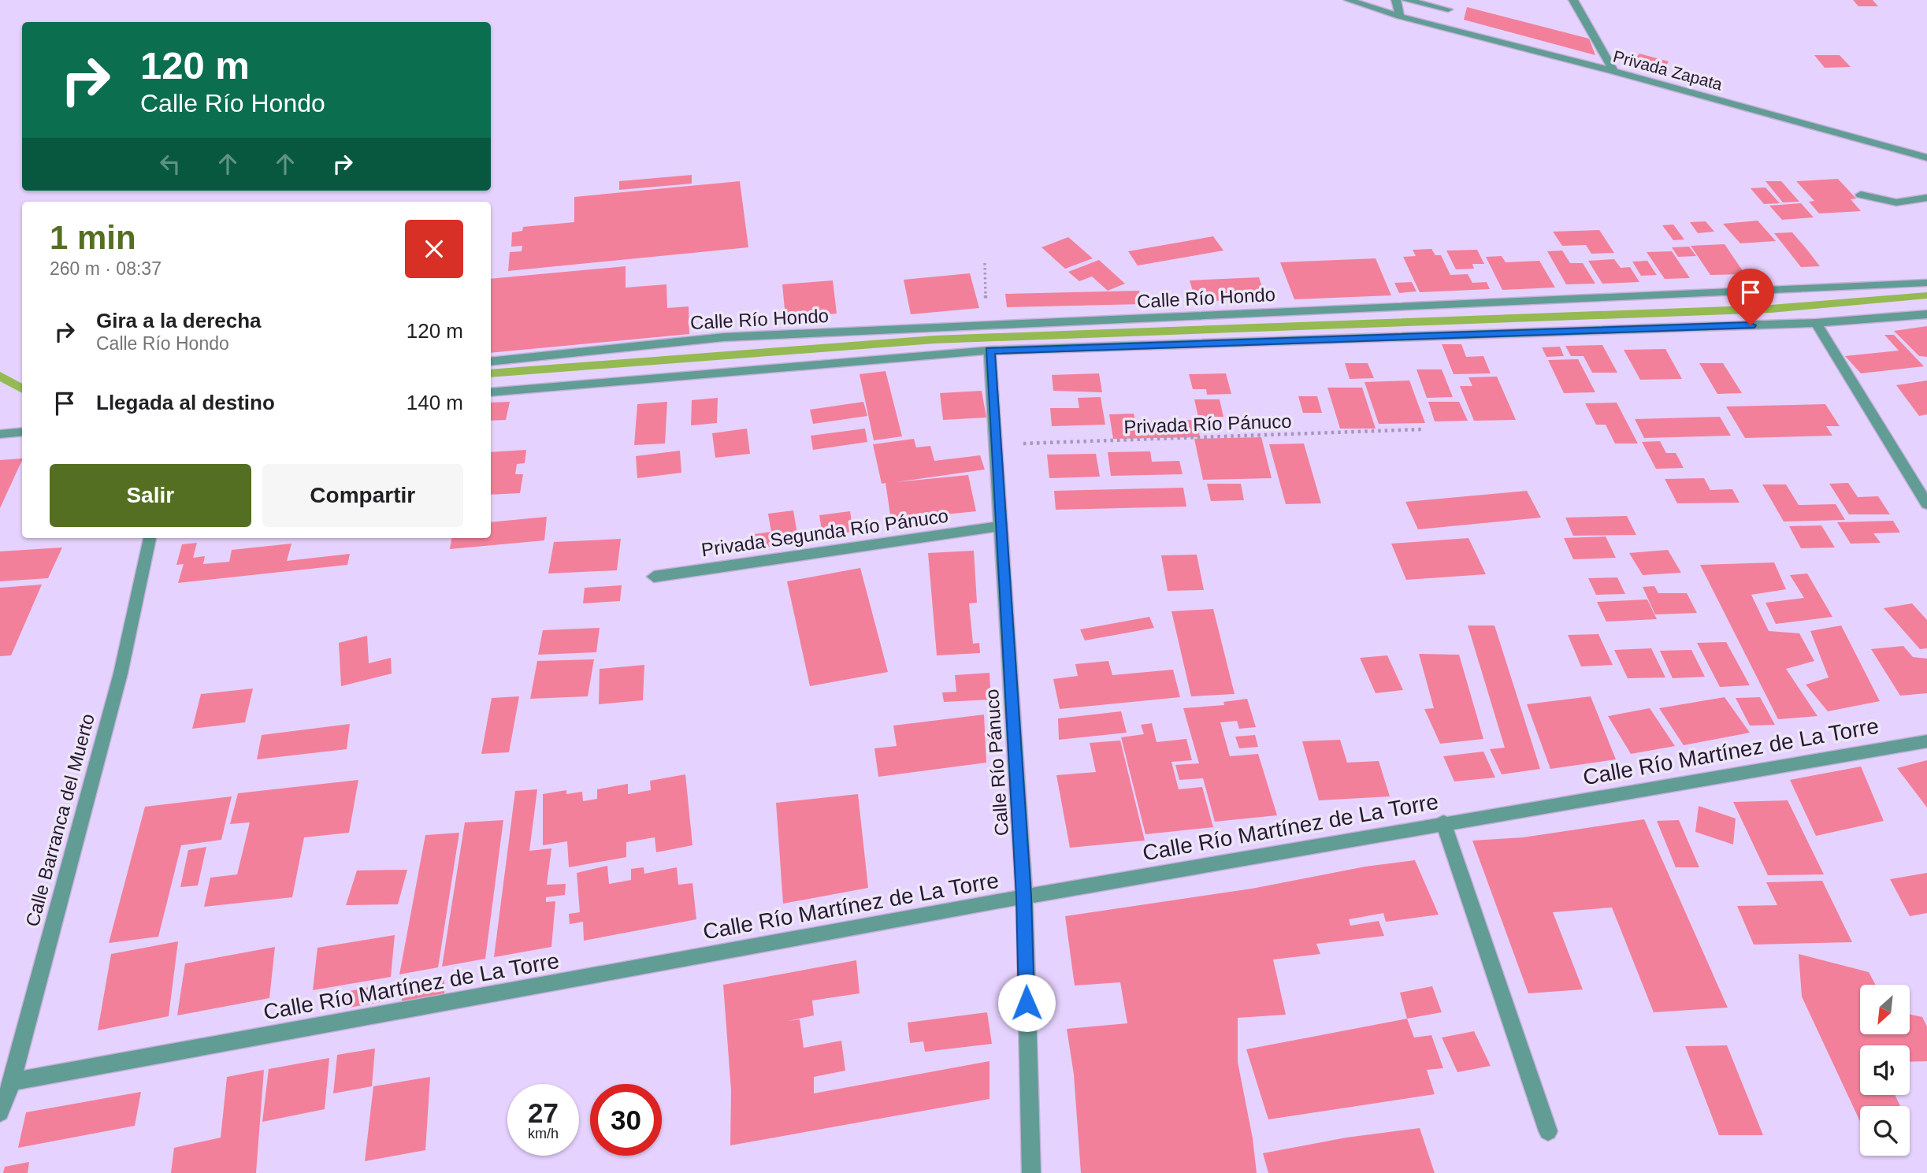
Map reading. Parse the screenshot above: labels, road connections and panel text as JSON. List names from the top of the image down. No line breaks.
{"streets":{"street":["Privada Zapata","Calle Río Hondo","Privada Segunda Río Pánuco","Calle Río Martínez de La Torre","Calle Río Pánuco","Calle Barranca del Muerto"],"path":["Privada Río Pánuco"]},"crossings":[["Privada Río Pánuco","Calle Río Pánuco"],["Privada Segunda Río Pánuco","Calle Río Pánuco"],["Calle Río Martínez de La Torre","Calle Río Pánuco"],["Calle Río Martínez de La Torre","Calle Barranca del Muerto"]],"north":"bottom left","page":{"turn":["120 m","Calle Río Hondo"],"heading":["1 min","260 m · 08:37"],"list":[{"name":"Gira a la derecha","note":"Calle Río Hondo","value":"120 m"},{"name":"Llegada al destino","value":"140 m"}],"buttons":["Salir","Compartir"],"speed":"27 km/h","limit":"30"}}
